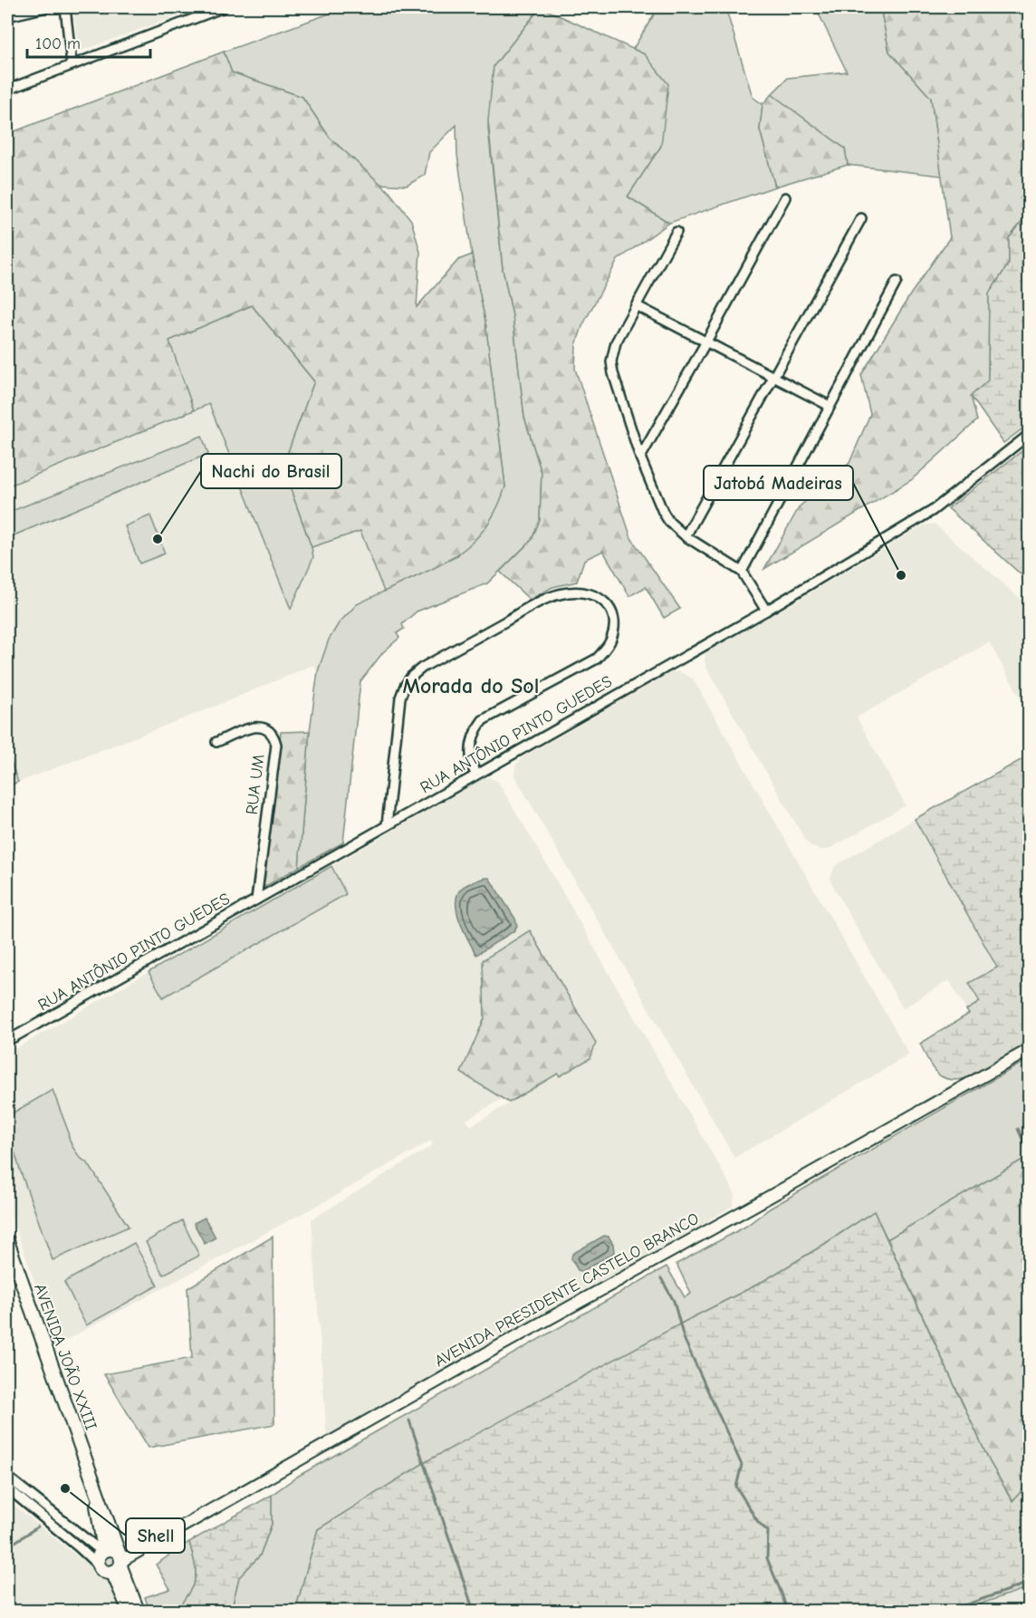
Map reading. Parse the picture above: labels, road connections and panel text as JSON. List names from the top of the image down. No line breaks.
{"streets":{"main road":["AVENIDA JOÃO XXIII"],"street":["RUA ANTÔNIO PINTO GUEDES","RUA UM","AVENIDA PRESIDENTE CASTELO BRANCO"]},"crossings":[["RUA ANTÔNIO PINTO GUEDES","RUA UM"],["AVENIDA PRESIDENTE CASTELO BRANCO","AVENIDA JOÃO XXIII"]],"districts":["Morada do Sol"],"places":["Nachi do Brasil","Jatobá Madeiras","Shell"],"scale_bar":"100 m"}
